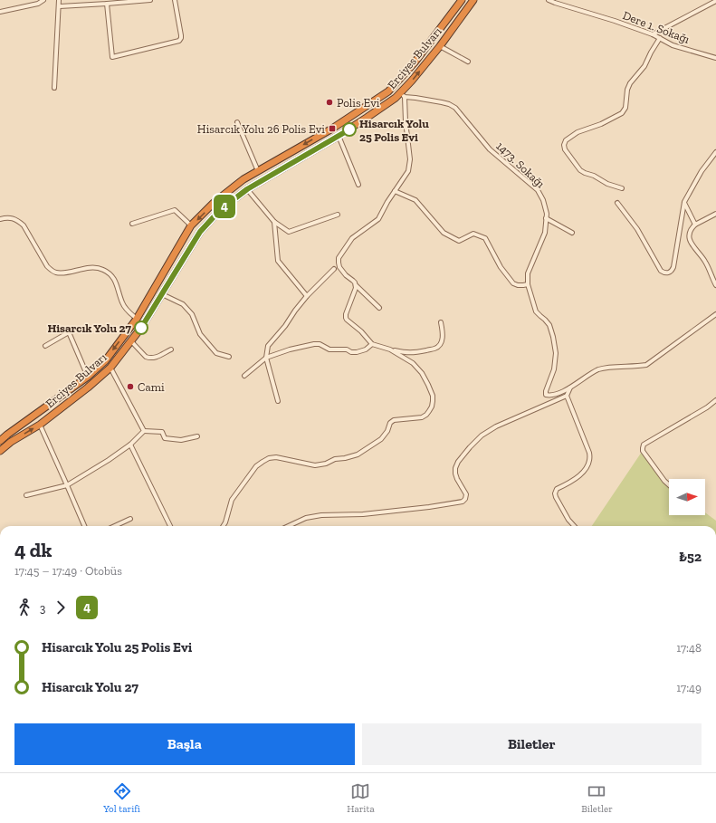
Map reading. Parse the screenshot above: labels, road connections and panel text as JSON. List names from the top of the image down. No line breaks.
{"streets":{"highway":["Erciyes Bulvarı"],"street":["Dere 1. Sokağı","1473. Sokağı"]},"crossings":[["Erciyes Bulvarı","1473. Sokağı"]],"places":{"other":["Polis Evi","Hisarcık Yolu 25 Polis Evi","Hisarcık Yolu 27","Cami"],"transit":["Hisarcık Yolu 26 Polis Evi"]},"lines":["bus line 4"],"north":"right","page":{"on_map":"4","heading":["4 dk","17:45 – 17:49 · Otobüs","₺52"],"legs":["3","4"],"list":[{"name":"Hisarcık Yolu 25 Polis Evi","value":"17:48"},{"name":"Hisarcık Yolu 27","value":"17:49"}],"buttons":["Başla","Biletler"],"tabs":["Yol tarifi","Harita","Biletler"]}}
